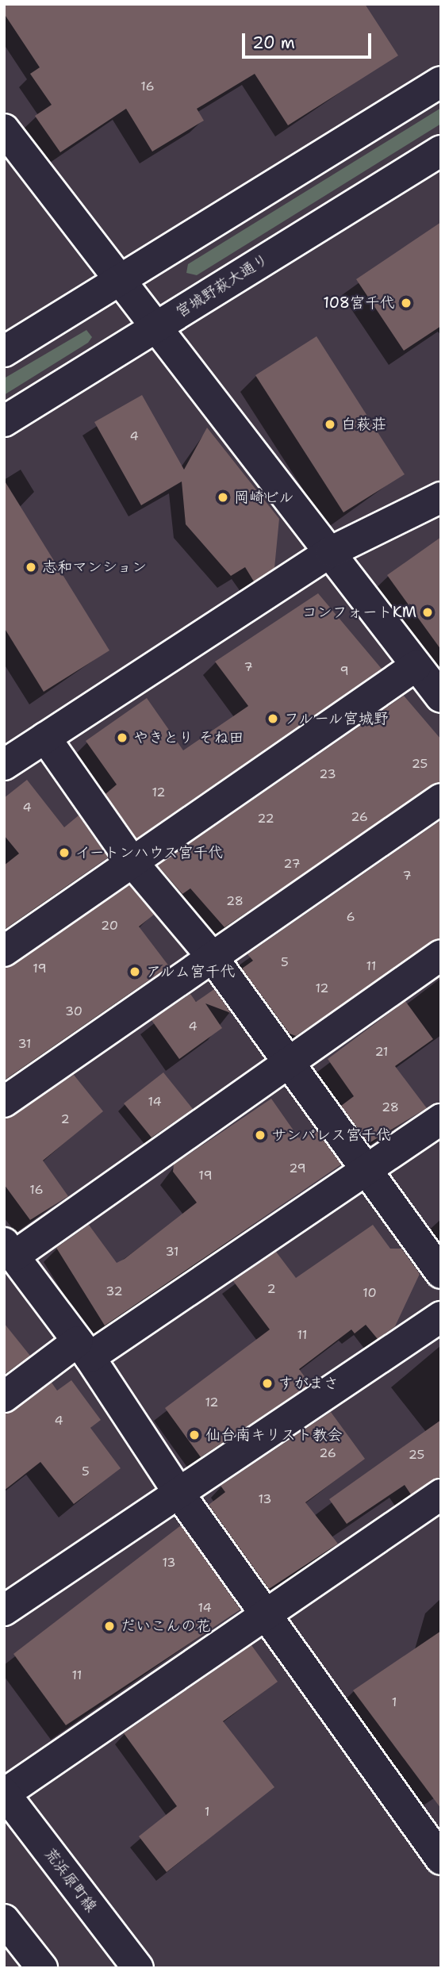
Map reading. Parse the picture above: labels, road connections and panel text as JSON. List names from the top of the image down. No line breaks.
{"streets":{"street":["宮城野萩大通り","荒浜原町線"]},"places":["108宮千代","白萩荘","岡崎ビル","志和マンション","コンフォートKM","フルール宮城野","やきとり そね田","イートンハウス宮千代","アルム宮千代","サンパレス宮千代","すがまさ","仙台南キリスト教会","だいこんの花"],"house_numbers":["16","4","7","9","25","23","12","4","26","22","27","7","28","6","20","5","11","19","12","30","4","31","21","14","28","2","29","19","16","31","2","32","10","11","12","4","26","25","5","13","13","14","11","1","1"],"scale_bar":"20 m"}
